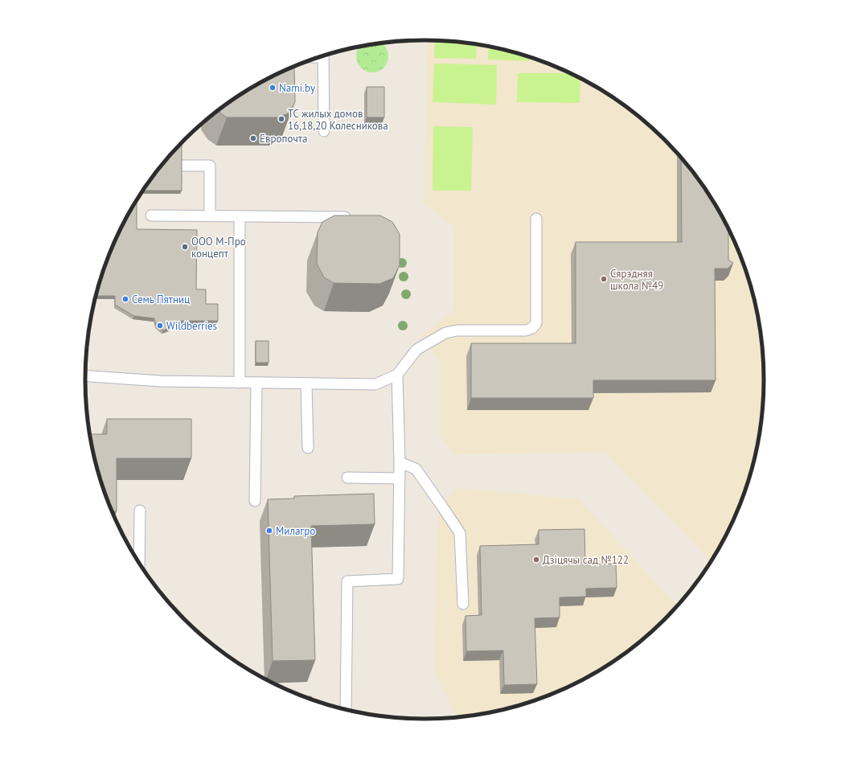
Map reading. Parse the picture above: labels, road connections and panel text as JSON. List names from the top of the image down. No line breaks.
{"places":["Nami.by","ТС жилых домов 16,18,20 Колесникова","Европочта","ООО М-Про концепт","Сярэдняя школа №49","Семь Пятниц","Wildberries","Милагро","Дзіцячы сад №122"]}
